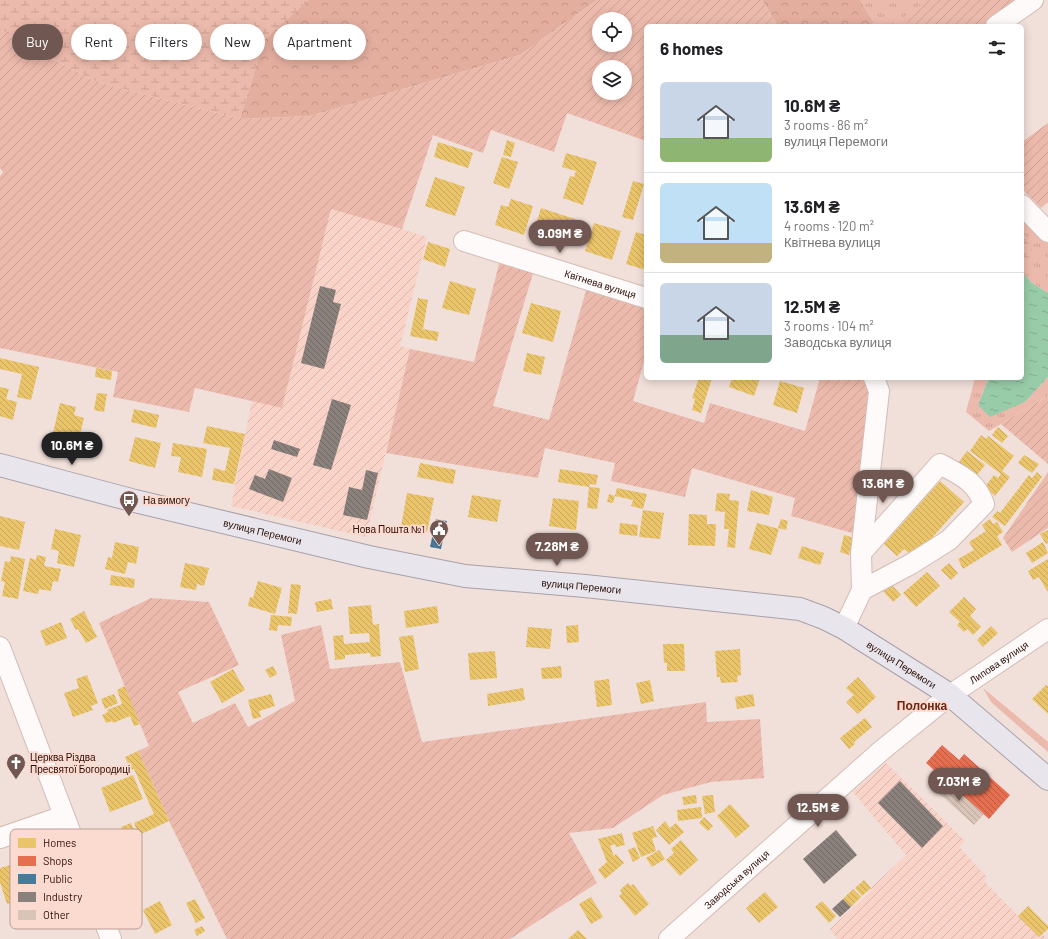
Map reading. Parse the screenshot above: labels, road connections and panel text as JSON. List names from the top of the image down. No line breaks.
{"streets":{"main road":["вулиця Перемоги"],"street":["Квітнева вулиця","Липова вулиця","Заводська вулиця"]},"crossings":[["вулиця Перемоги","Липова вулиця"],["вулиця Перемоги","Заводська вулиця"],["Липова вулиця","Заводська вулиця"]],"districts":["Полонка"],"places":{"bus stop":["На вимогу"],"public building":["Нова Пошта №1"],"church":["Церква Різдва Пресвятої Богородиці"]},"legend":["Homes","Shops","Public","Industry","Other"],"page":{"chip":["Buy","Rent","Filters","New","Apartment"],"heading":"6 homes","list":[{"name":"10.6M ₴","note":"3 rooms · 86 m² · вулиця Перемоги"},{"name":"13.6M ₴","note":"4 rooms · 120 m² · Квітнева вулиця"},{"name":"12.5M ₴","note":"3 rooms · 104 m² · Заводська вулиця"}],"price":["9.09M ₴","10.6M ₴","13.6M ₴","7.28M ₴","7.03M ₴","12.5M ₴"]}}
